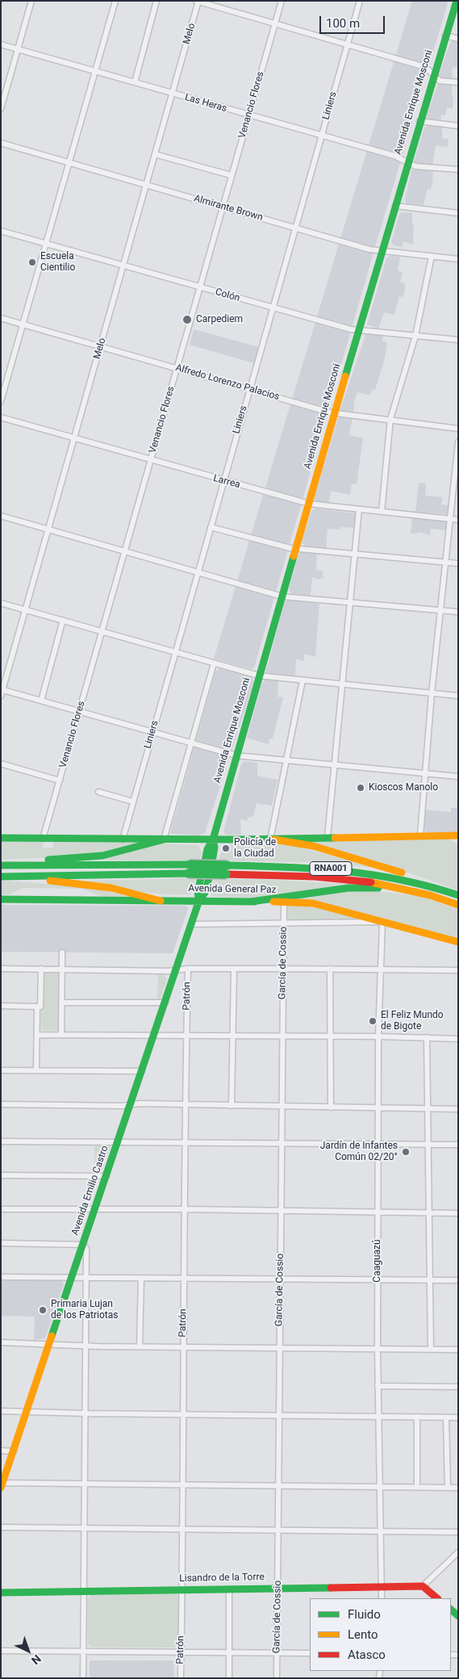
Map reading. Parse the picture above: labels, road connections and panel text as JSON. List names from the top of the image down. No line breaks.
{"streets":{"main road":["Avenida Enrique Mosconi","RNA001","Avenida General Paz","Avenida Emilio Castro","Lisandro de la Torre"],"street":["Melo","Las Heras","Venancio Flores","Liniers","Almirante Brown","Colón","Alfredo Lorenzo Palacios","Larrea","García de Cossio","Patrón","Caaguazú"]},"crossings":[["Melo","Las Heras"],["Melo","Almirante Brown"],["Melo","Colón"],["Melo","Alfredo Lorenzo Palacios"],["Melo","Larrea"],["Avenida Enrique Mosconi","Las Heras"],["Avenida Enrique Mosconi","Almirante Brown"],["Avenida Enrique Mosconi","Colón"],["Avenida Enrique Mosconi","Alfredo Lorenzo Palacios"],["Avenida Enrique Mosconi","Larrea"],["Las Heras","Venancio Flores"],["Las Heras","Liniers"],["Venancio Flores","Almirante Brown"],["Venancio Flores","Colón"],["Venancio Flores","Alfredo Lorenzo Palacios"],["Venancio Flores","Larrea"],["Liniers","Almirante Brown"],["Liniers","Colón"],["Liniers","Alfredo Lorenzo Palacios"],["Liniers","Larrea"],["Avenida General Paz","García de Cossio"],["Avenida General Paz","Avenida Emilio Castro"],["Avenida General Paz","Caaguazú"],["García de Cossio","Lisandro de la Torre"],["Patrón","Lisandro de la Torre"],["Caaguazú","Lisandro de la Torre"]],"places":["Escuela Cientilio","Carpediem","Kioscos Manolo","Policía de la Ciudad","El Feliz Mundo de Bigote","Jardín de Infantes Común 02/20°","Primaria Lujan de los Patriotas"],"legend":["Fluido","Lento","Atasco"],"scale_bar":"100 m","north":"bottom right"}
